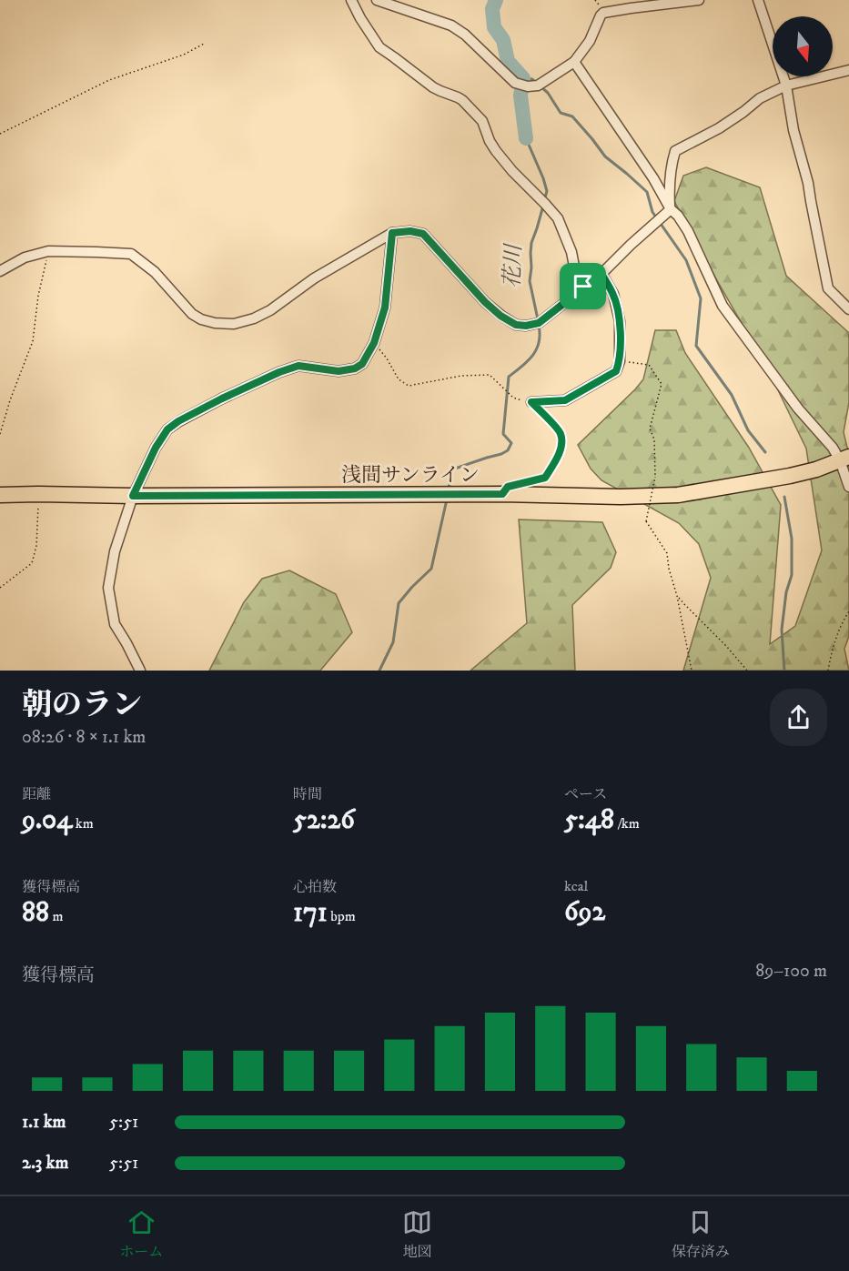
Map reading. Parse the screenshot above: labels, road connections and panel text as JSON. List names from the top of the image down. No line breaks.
{"streets":{"main road":["浅間サンライン"]},"water":["花川"],"north":"bottom","page":{"heading":["朝のラン","08:26 · 8 × 1.1 km"],"stats":[["距離","9.04 km"],["時間","52:26"],["ペース","5:48 /km"],["獲得標高","88 m"],["心拍数","171 bpm"],["kcal","692"]],"chart":["獲得標高","89–100 m"],"list":[{"name":"1.1 km","note":"5:51"},{"name":"2.3 km","note":"5:51"}],"tabs":["ホーム","地図","保存済み"]}}
